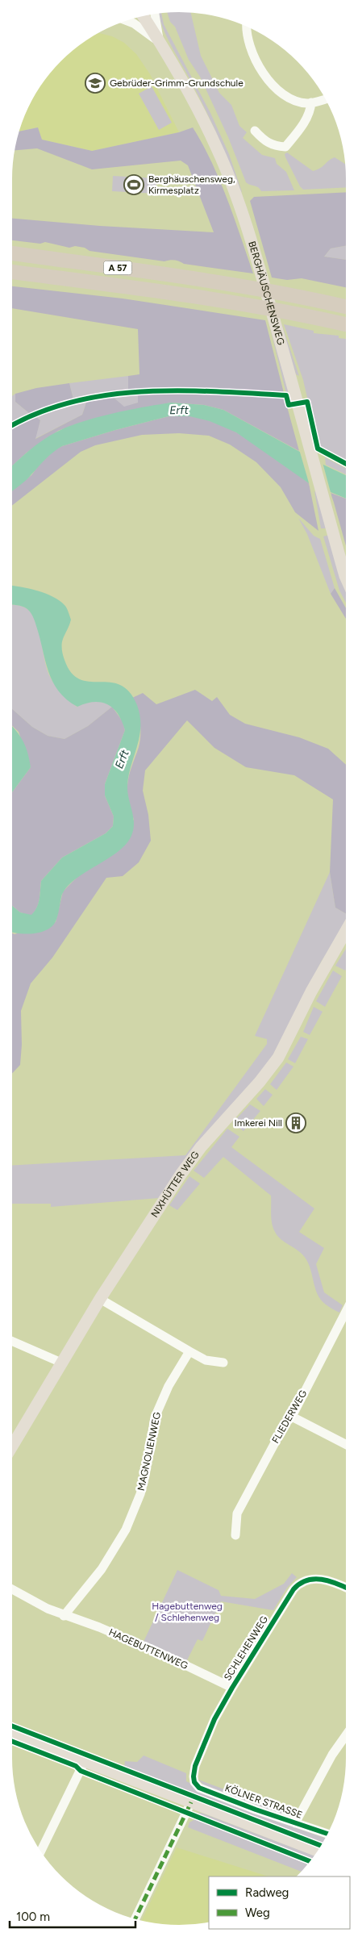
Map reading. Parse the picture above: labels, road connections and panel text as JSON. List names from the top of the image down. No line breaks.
{"streets":{"highway":["A 57"],"main road":["BERGHÄUSCHENSWEG","NIXHÜTTER WEG"],"street":["FLIEDERWEG","MAGNOLIENWEG","SCHLEHENWEG","HAGEBUTTENWEG","KÖLNER STRASSE"]},"crossings":[["MAGNOLIENWEG","HAGEBUTTENWEG"],["SCHLEHENWEG","HAGEBUTTENWEG"],["SCHLEHENWEG","KÖLNER STRASSE"]],"water":["Erft"],"parks":["Hagebuttenweg / Schlehenweg"],"places":{"school or university":["Gebrüder-Grimm-Grundschule"],"sports":["Berghäuschensweg, Kirmesplatz"],"building":["Imkerei Nill"]},"legend":["Radweg","Weg"],"scale_bar":"100 m"}
